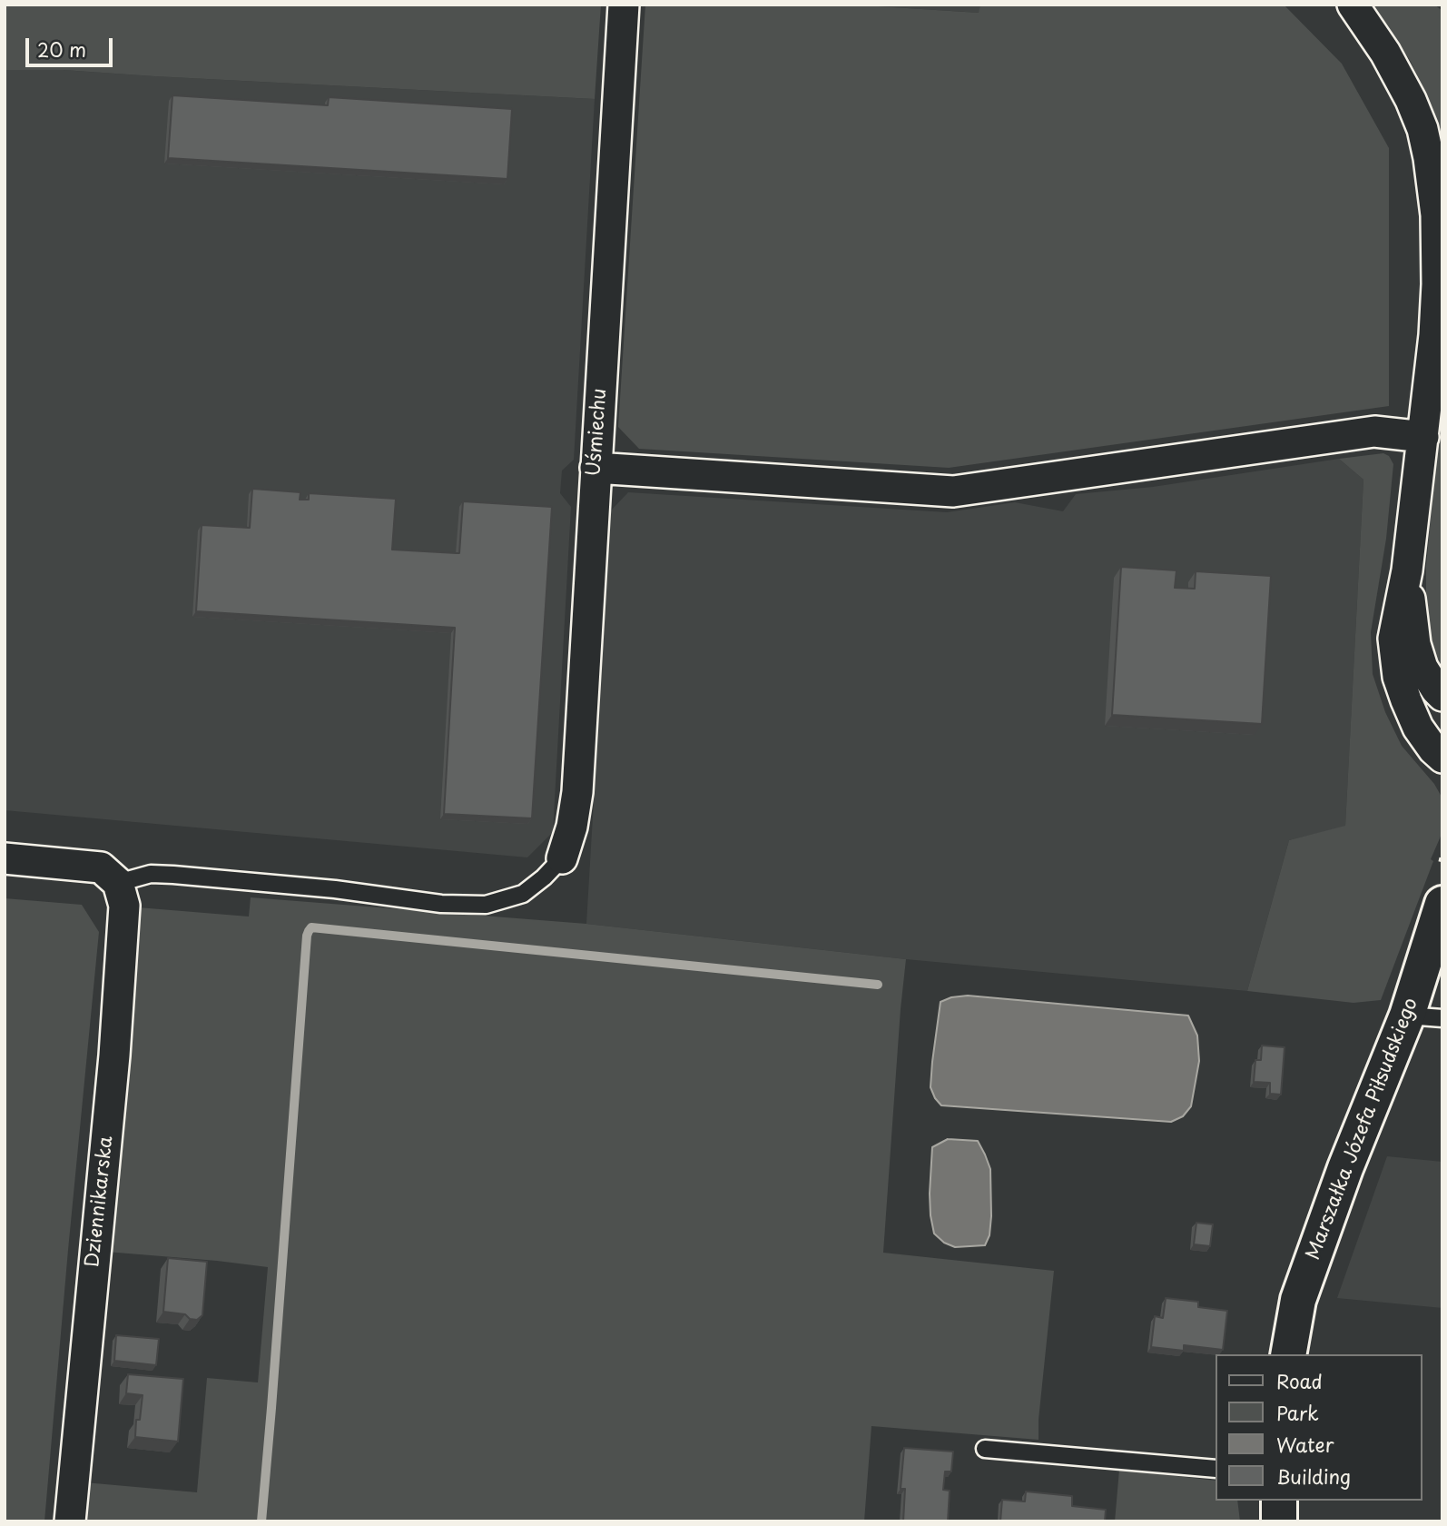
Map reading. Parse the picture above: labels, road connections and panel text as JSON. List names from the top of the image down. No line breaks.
{"streets":{"street":["Uśmiechu","Marszałka Józefa Piłsudskiego","Dziennikarska"]},"legend":["Road","Park","Water","Building"],"scale_bar":"20 m"}
